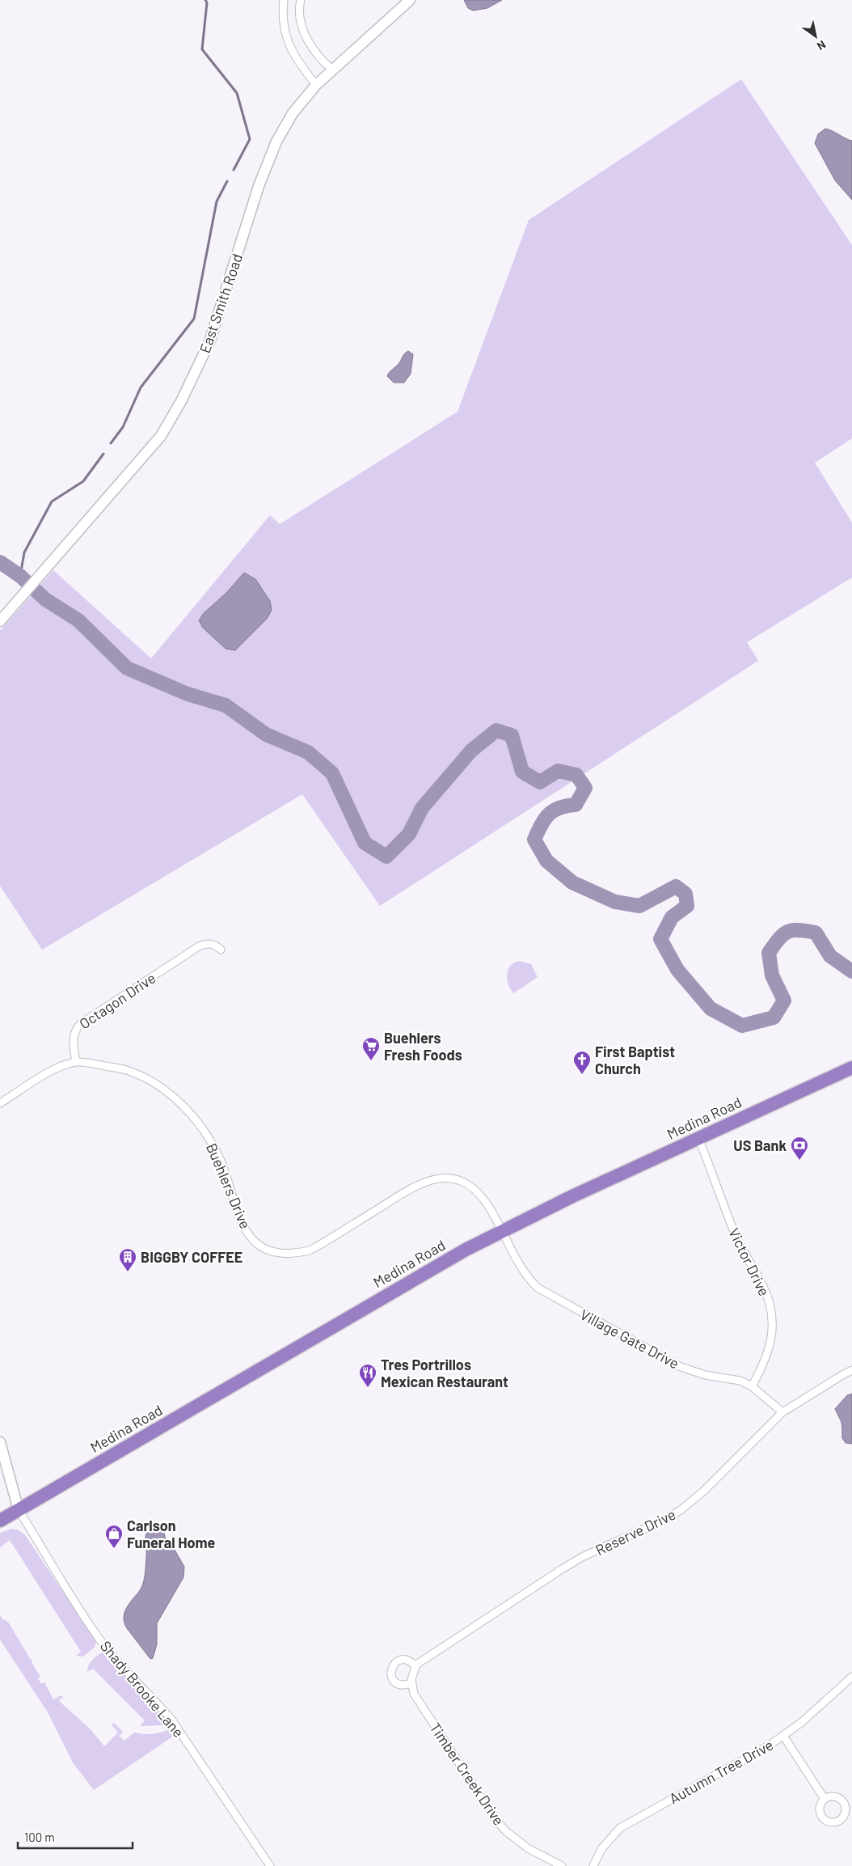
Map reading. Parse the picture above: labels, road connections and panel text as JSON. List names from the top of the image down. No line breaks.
{"streets":{"highway":["Medina Road"],"street":["East Smith Road","Octagon Drive","Buehlers Drive","Victor Drive","Village Gate Drive","Reserve Drive","Shady Brooke Lane","Autumn Tree Drive","Timber Creek Drive"]},"crossings":[["Octagon Drive","Buehlers Drive"],["Medina Road","Buehlers Drive"],["Medina Road","Victor Drive"],["Medina Road","Village Gate Drive"],["Medina Road","Shady Brooke Lane"],["Buehlers Drive","Village Gate Drive"],["Victor Drive","Village Gate Drive"],["Village Gate Drive","Reserve Drive"],["Reserve Drive","Timber Creek Drive"]],"places":{"supermarket":["Buehlers Fresh Foods"],"church":["First Baptist Church"],"bank":["US Bank"],"building":["BIGGBY COFFEE"],"restaurant":["Tres Portrillos Mexican Restaurant"],"shop":["Carlson Funeral Home"]},"scale_bar":"100 m","north":"bottom right"}
